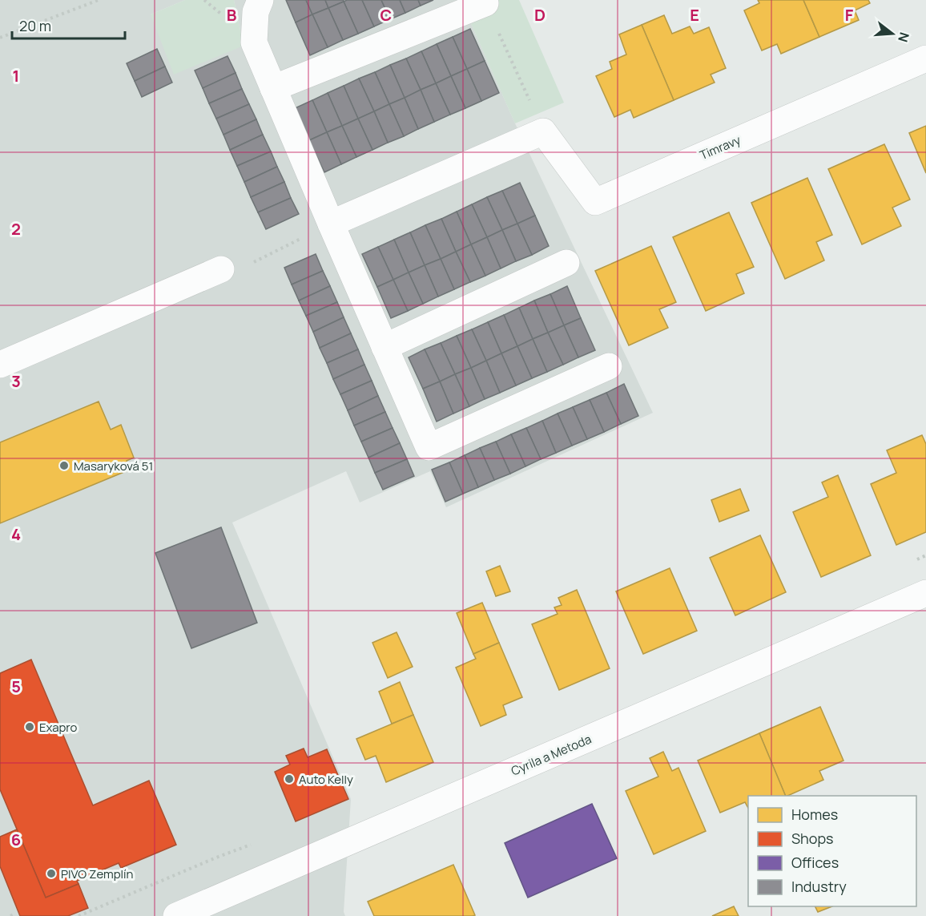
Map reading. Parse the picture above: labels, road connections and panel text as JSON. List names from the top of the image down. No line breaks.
{"streets":{"street":["Timravy","Cyrila a Metoda"]},"places":["Masaryková 51","Exapro","Auto Kelly","PIVO Zemplín"],"legend":["Homes","Shops","Offices","Industry"],"scale_bar":"20 m","north":"right","grid":{"columns":["B","C","D","E","F"],"rows":["1","2","3","4","5","6"]}}
